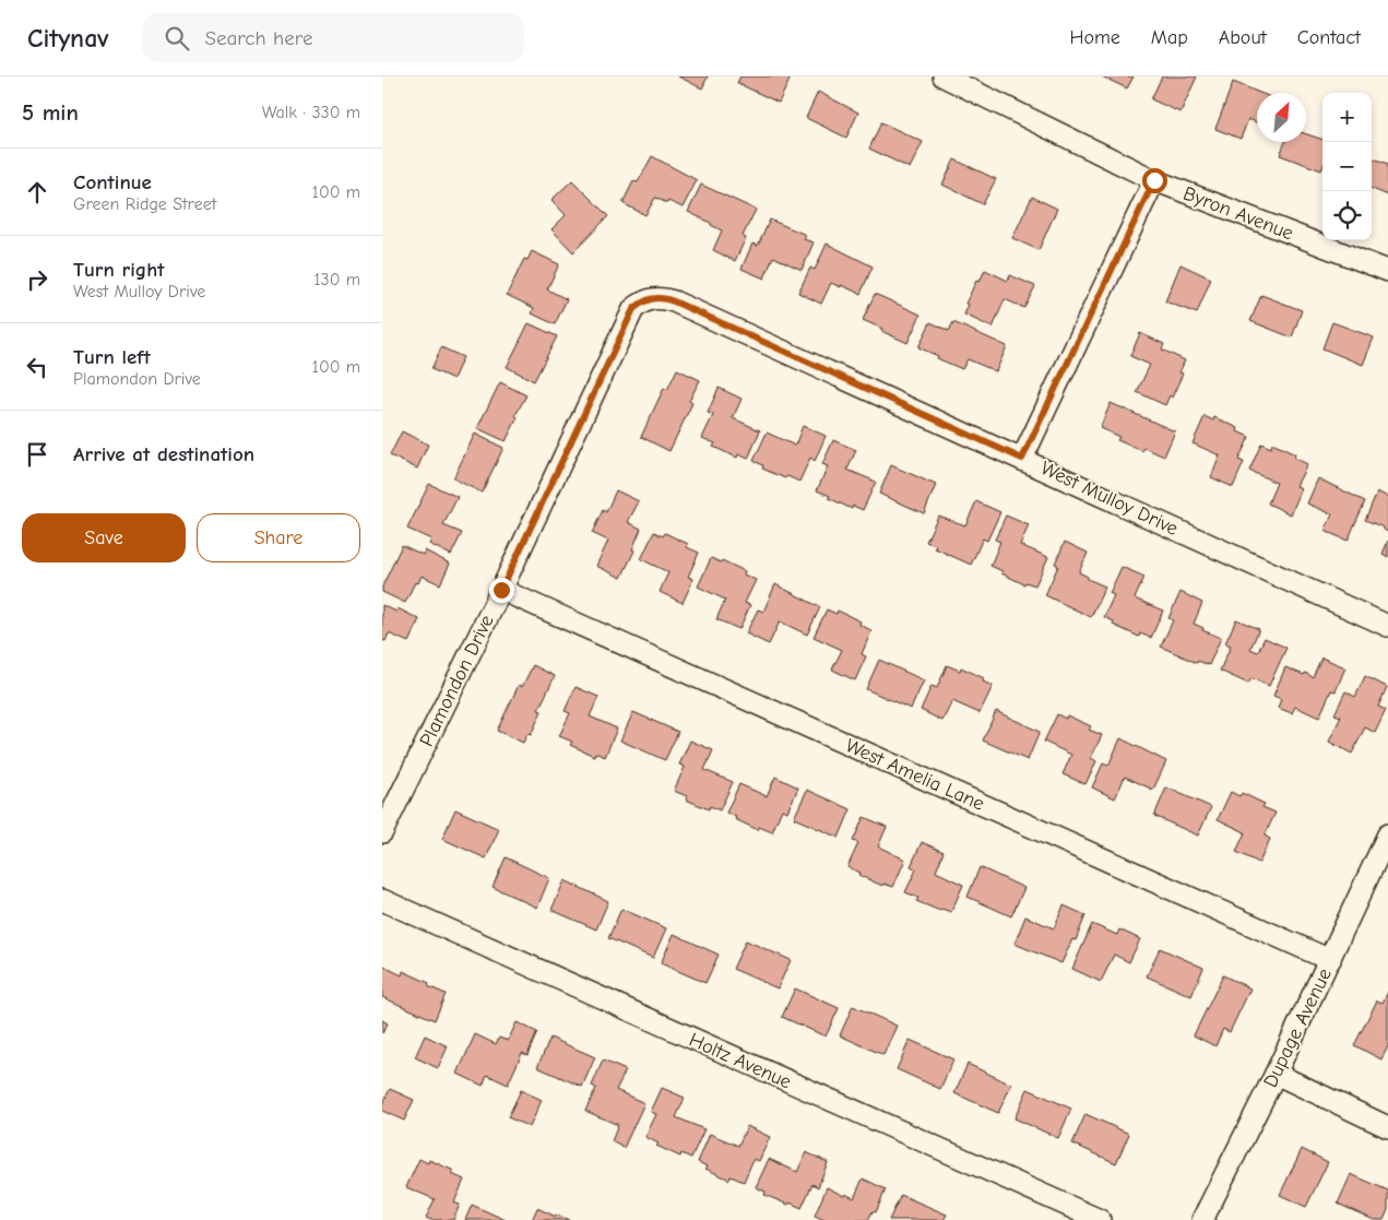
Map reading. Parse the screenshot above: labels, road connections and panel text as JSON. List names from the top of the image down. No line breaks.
{"streets":{"street":["Byron Avenue","West Mulloy Drive","Plamondon Drive","West Amelia Lane","Dupage Avenue","Holtz Avenue"]},"crossings":[["West Mulloy Drive","Plamondon Drive"],["Plamondon Drive","West Amelia Lane"],["West Amelia Lane","Dupage Avenue"]],"north":"top right","page":{"header":"Citynav","search":"Search here","nav":["Home","Map","About","Contact"],"heading":["5 min","Walk · 330 m"],"map_buttons":["+","−"],"list":[["Continue","Green Ridge Street","100 m"],["Turn right","West Mulloy Drive","130 m"],["Turn left","Plamondon Drive","100 m"],"Arrive at destination"],"buttons":["Save","Share"]}}
